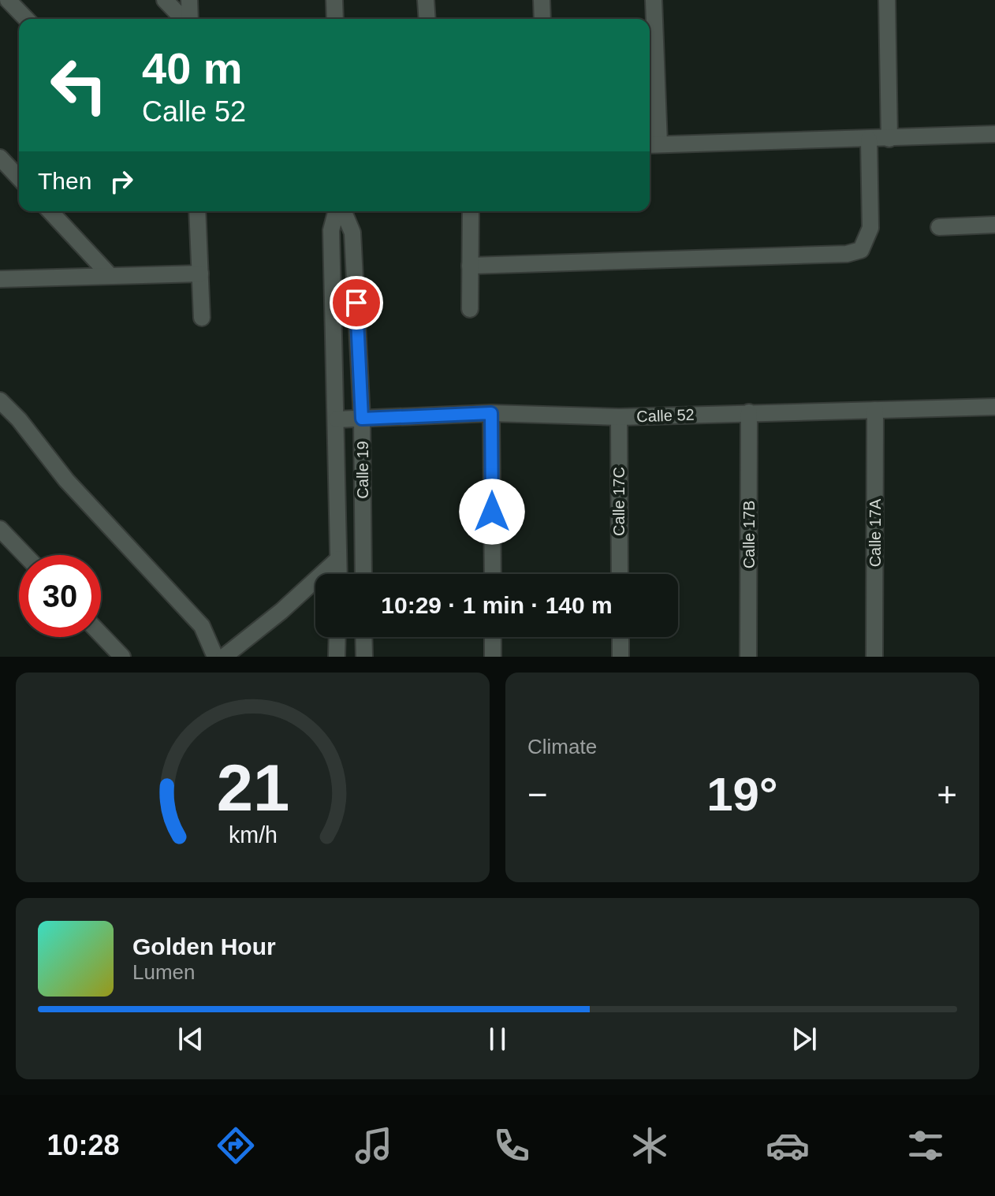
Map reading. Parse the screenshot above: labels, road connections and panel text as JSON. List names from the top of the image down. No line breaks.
{"streets":{"street":["Calle 52","Calle 19","Calle 17C","Calle 17A","Calle 17B"]},"crossings":[["Calle 52","Calle 19"],["Calle 52","Calle 17C"],["Calle 52","Calle 17A"],["Calle 52","Calle 17B"]],"page":{"turn":["40 m","Calle 52"],"then":"Then","limit":"30","trip":"10:29 · 1 min · 140 m","tile":"Climate","heat":["−","19°","+"],"song":["Golden Hour","Lumen"],"tabs":"10:28","gauge":["21","km/h"]}}
